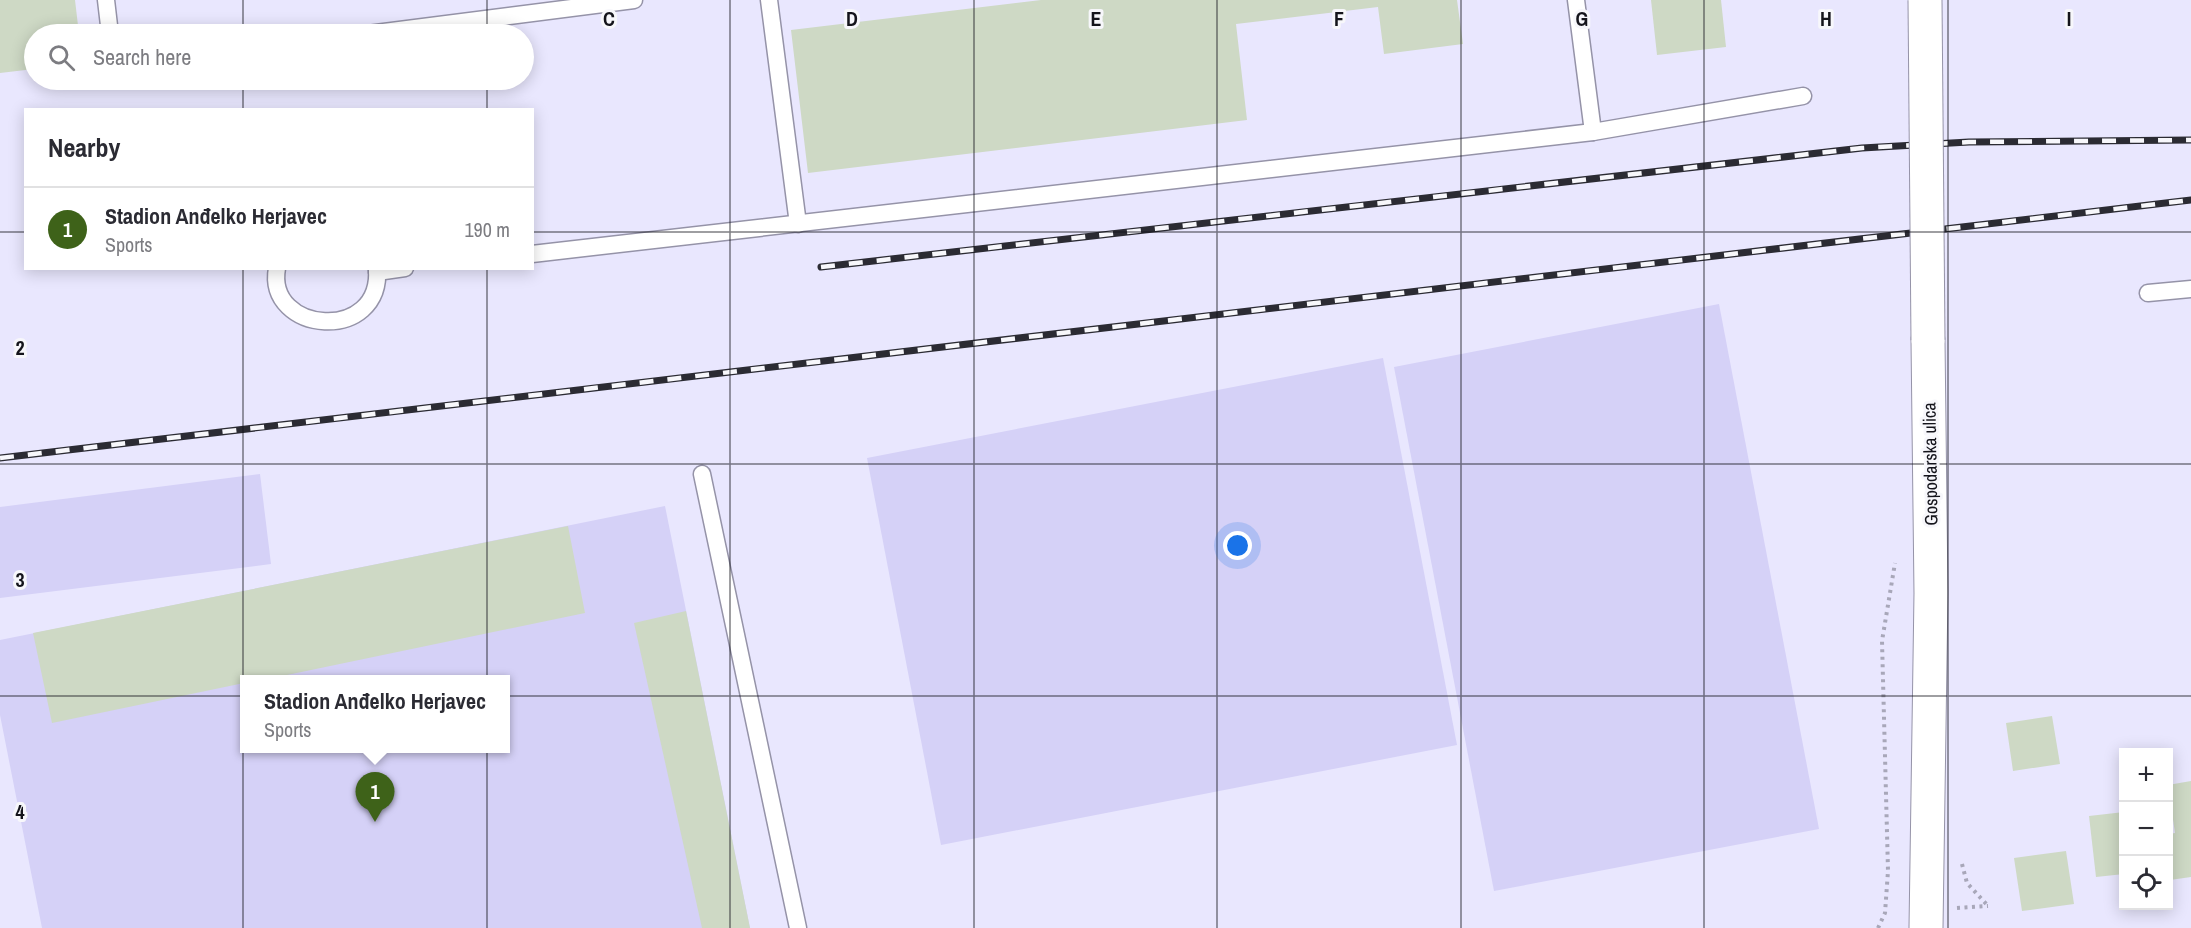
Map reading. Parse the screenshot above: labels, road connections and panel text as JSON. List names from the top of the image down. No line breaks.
{"streets":{"main road":["Gospodarska ulica"]},"page":{"search":"Search here","heading":"Nearby","list":[{"mark":"1","name":"Stadion Anđelko Herjavec","note":"Sports","value":"190 m"}],"popup":["Stadion Anđelko Herjavec","Sports"],"map_buttons":["+","−"],"pins":"1"},"grid":{"columns":["C","D","E","F","G","H","I"],"rows":["2","3","4"]}}
